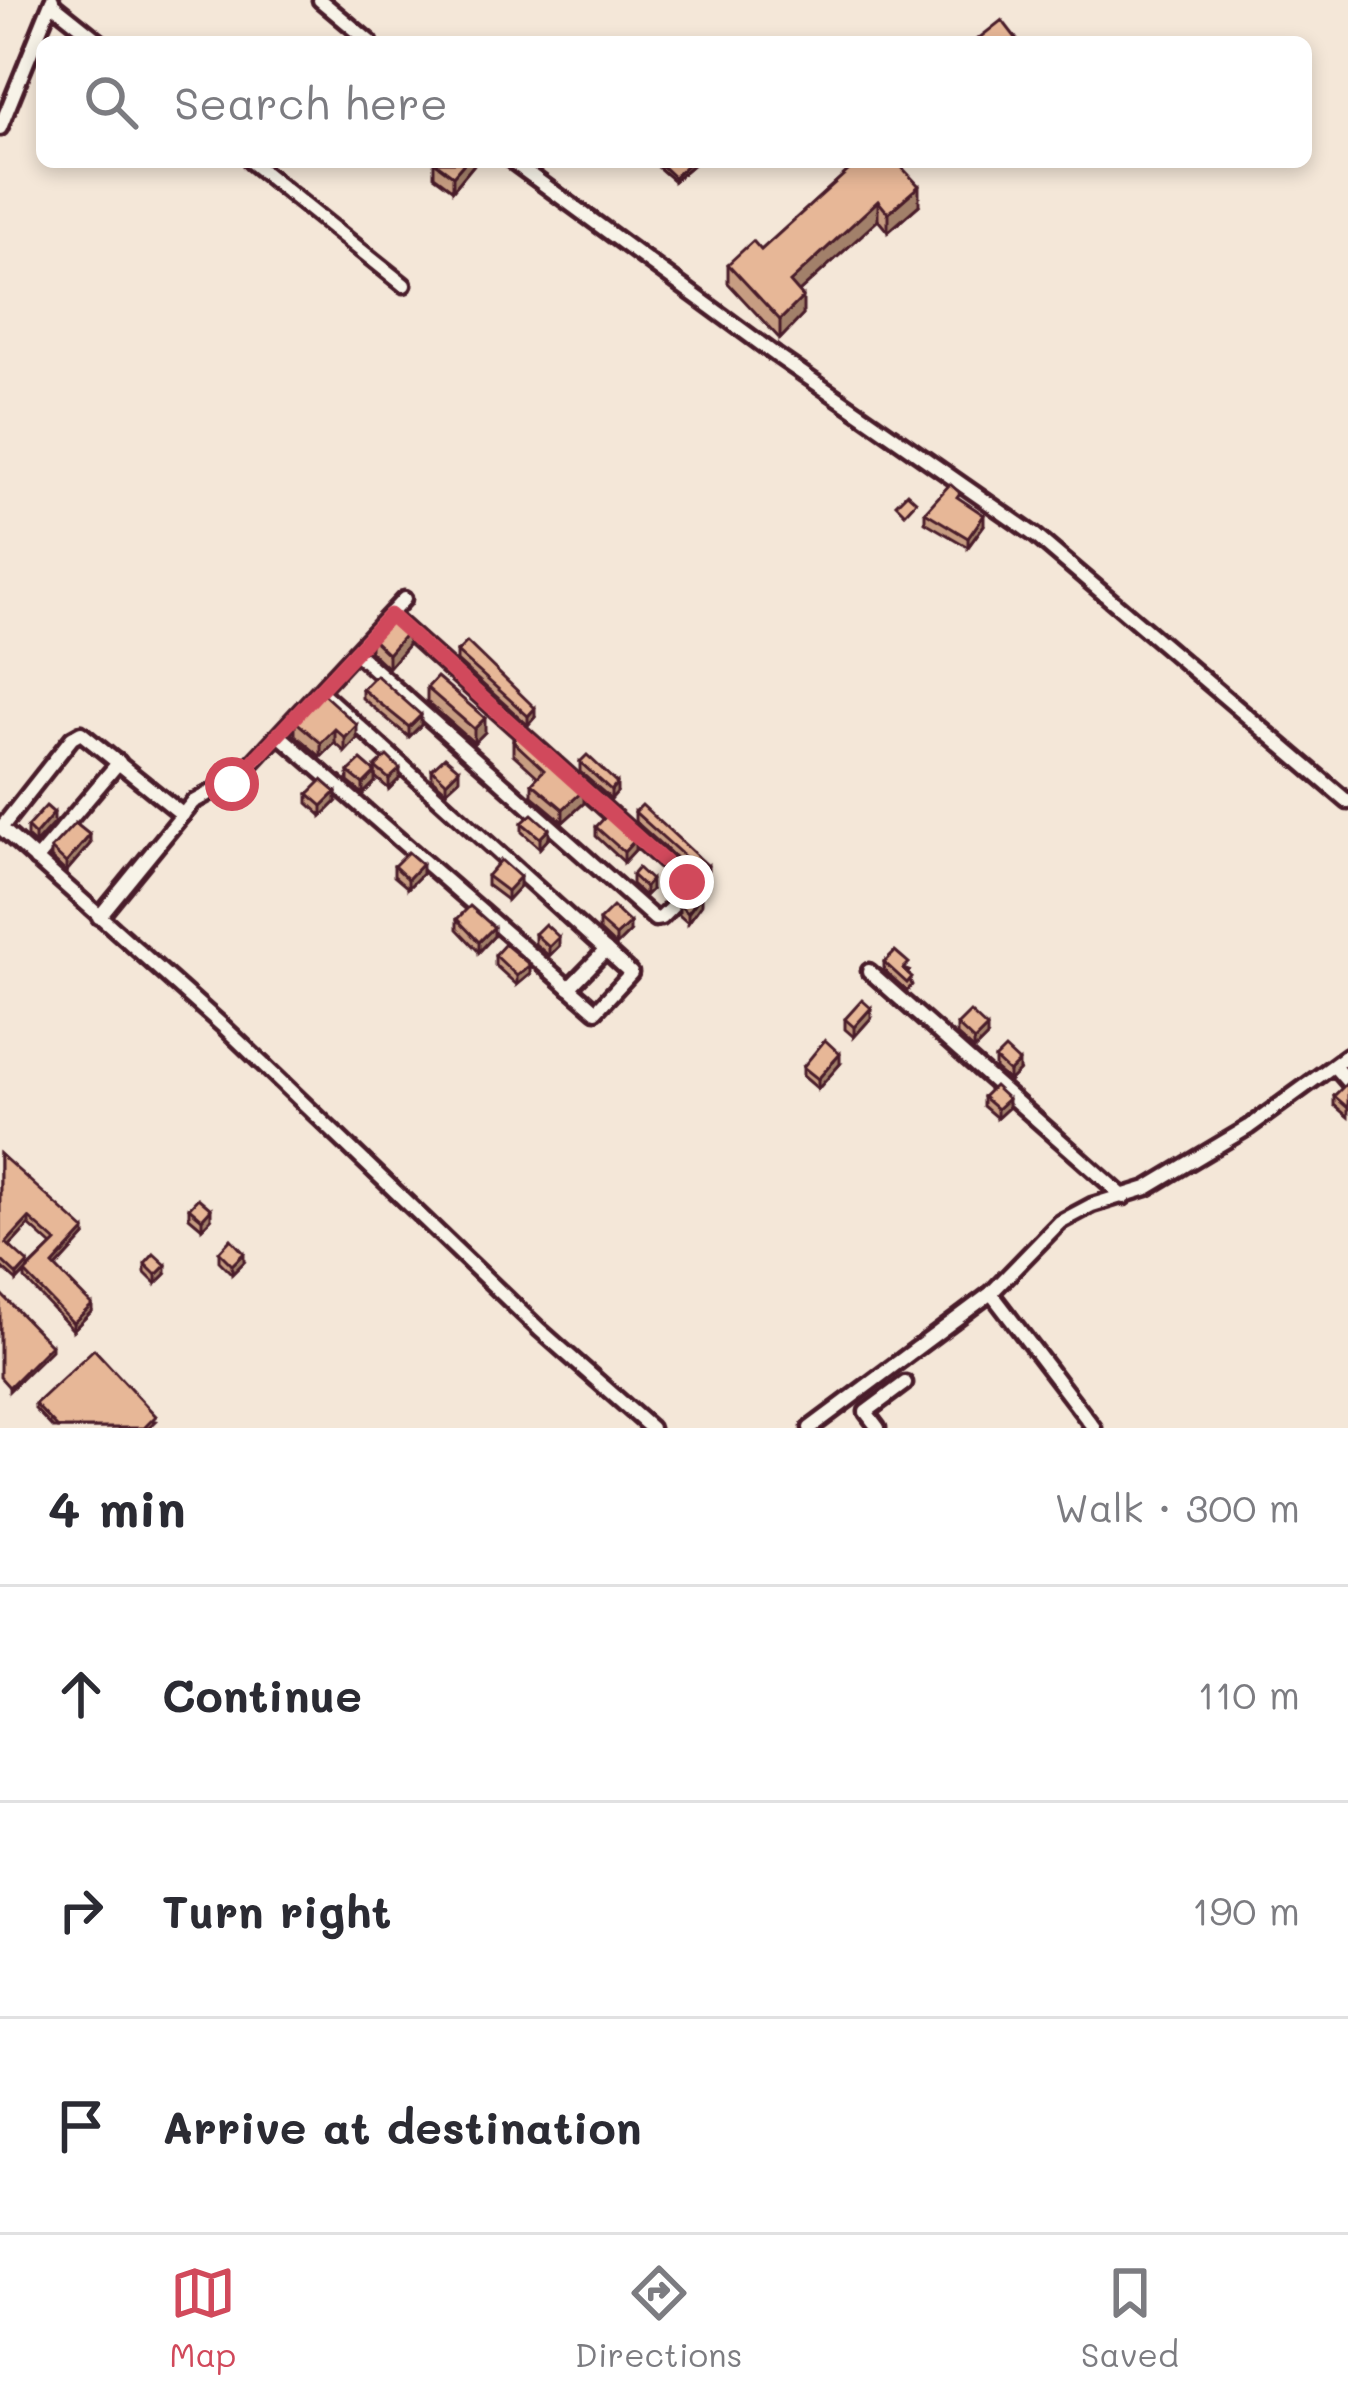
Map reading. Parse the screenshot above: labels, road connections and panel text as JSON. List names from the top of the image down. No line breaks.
{"page":{"search":"Search here","heading":["4 min","Walk · 300 m"],"list":[["Continue","110 m"],["Turn right","190 m"],"Arrive at destination"],"nav":["Map","Directions","Saved"]}}
